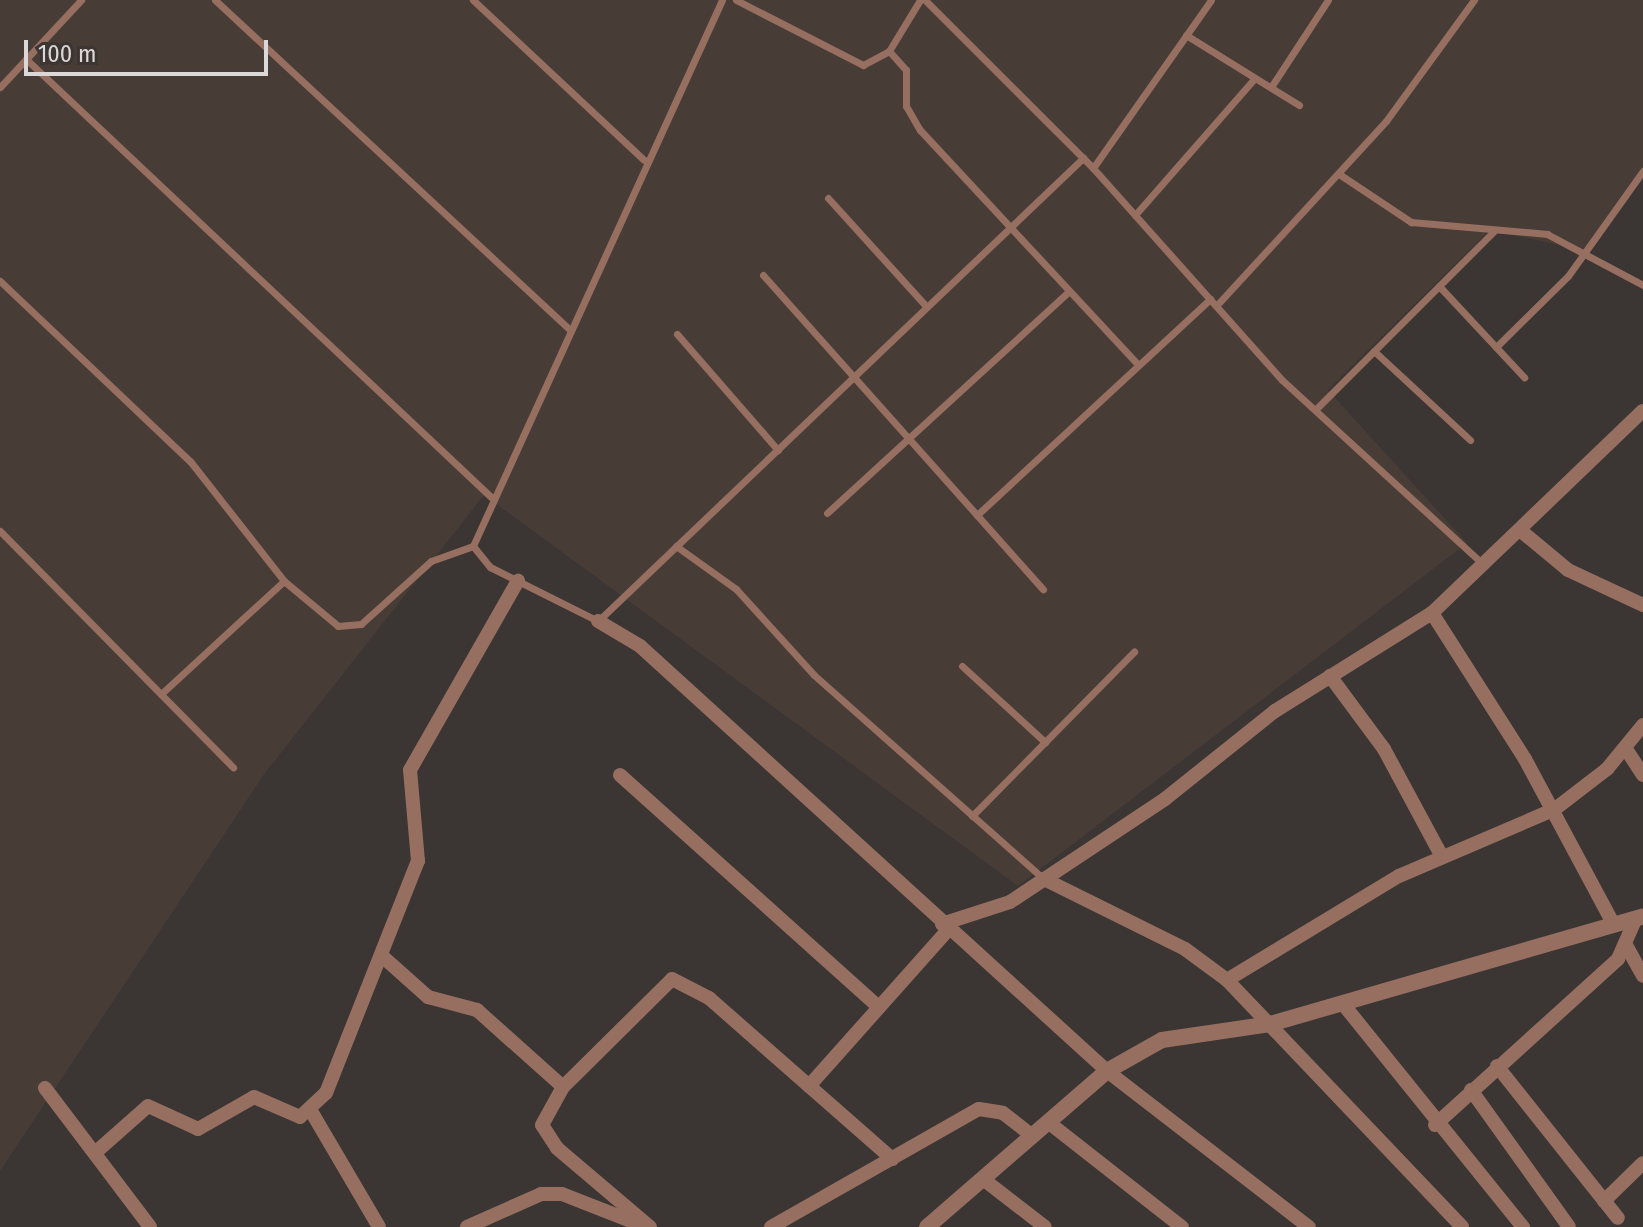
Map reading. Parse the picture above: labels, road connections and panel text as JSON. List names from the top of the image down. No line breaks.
{"scale_bar":"100 m"}
